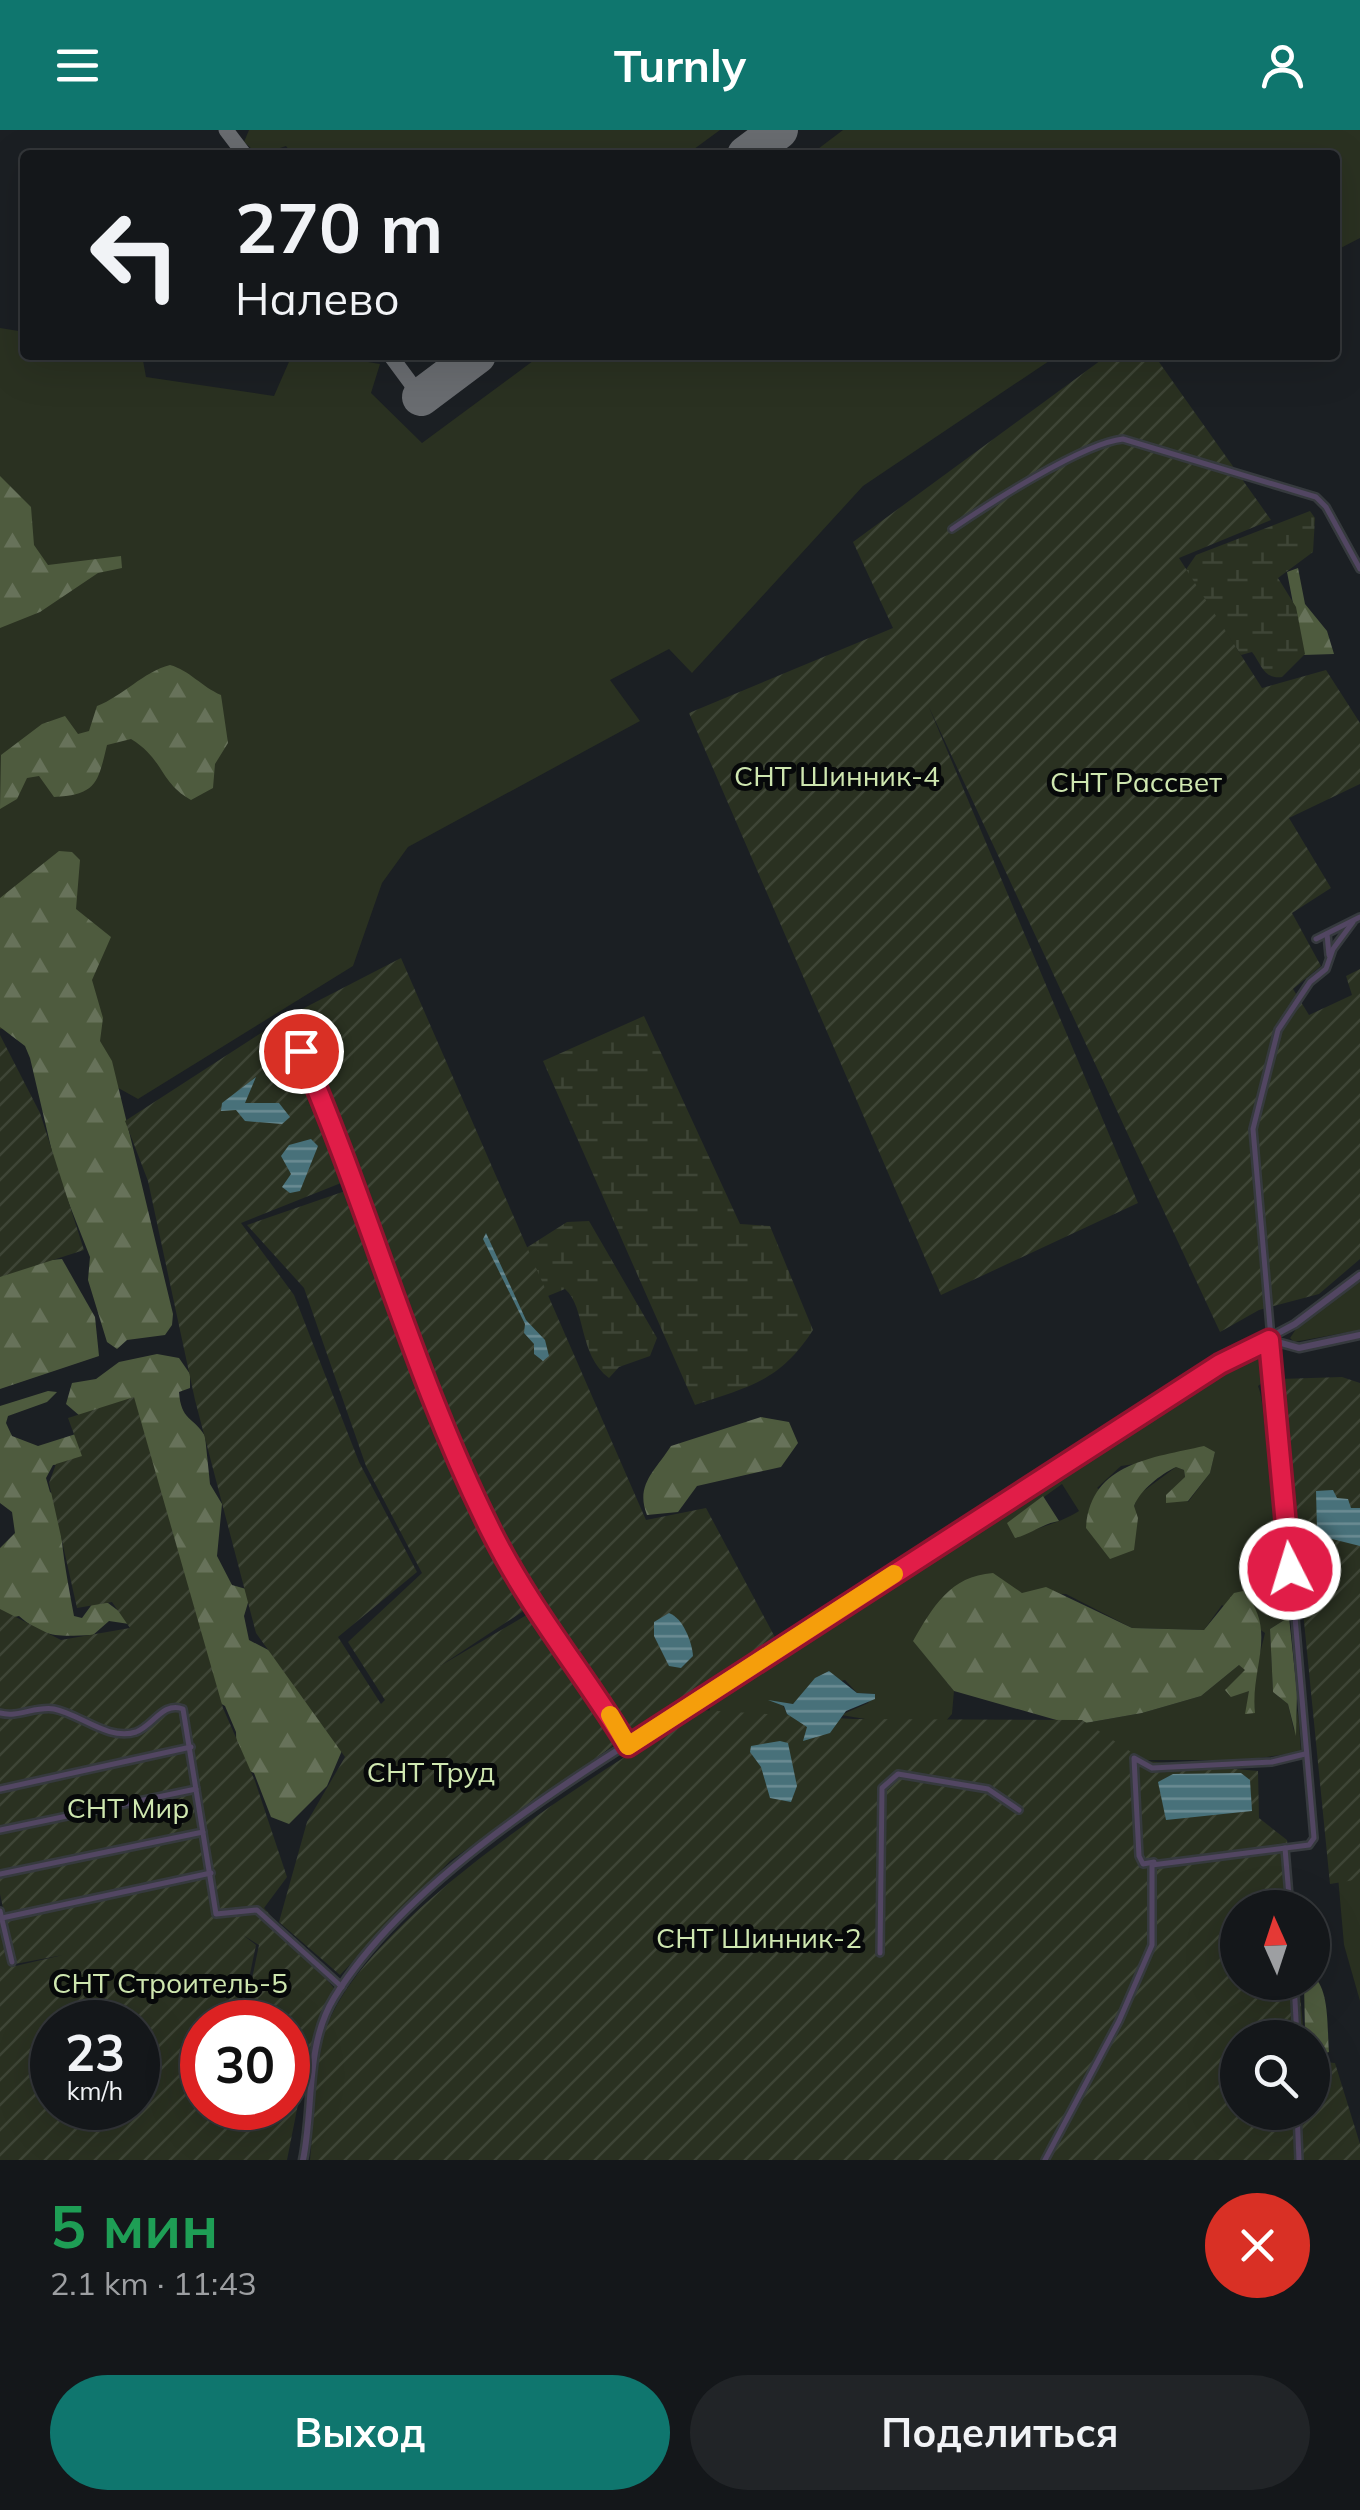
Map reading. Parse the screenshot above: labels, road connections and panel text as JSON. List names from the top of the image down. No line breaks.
{"parks":["СНТ Шинник-4","СНТ Рассвет","СНТ Труд","СНТ Мир","СНТ Шинник-2","СНТ Строитель-5"],"north":"top","page":{"header":"Turnly","turn":["270 m","Налево"],"speed":"23 km/h","limit":"30","heading":["5 мин","2.1 km · 11:43"],"buttons":["Выход","Поделиться"]}}
